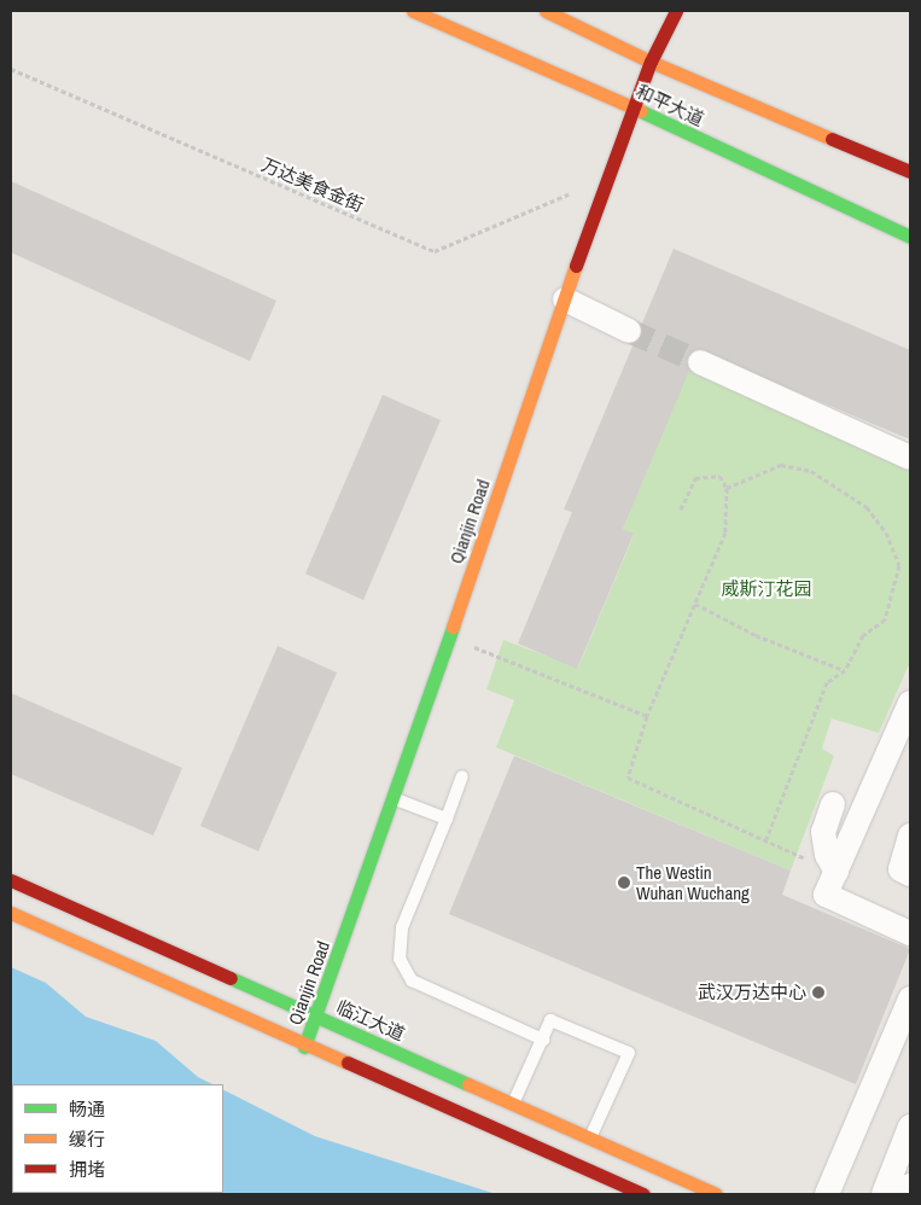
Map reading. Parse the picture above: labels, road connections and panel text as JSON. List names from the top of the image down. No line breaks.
{"streets":{"main road":["和平大道","Qianjin Road","临江大道"],"path":["万达美食金街"]},"crossings":[["和平大道","Qianjin Road"],["万达美食金街","Qianjin Road"],["Qianjin Road","临江大道"]],"parks":["威斯汀花园"],"places":["The Westin Wuhan Wuchang","武汉万达中心"],"legend":["畅通","缓行","拥堵"]}
